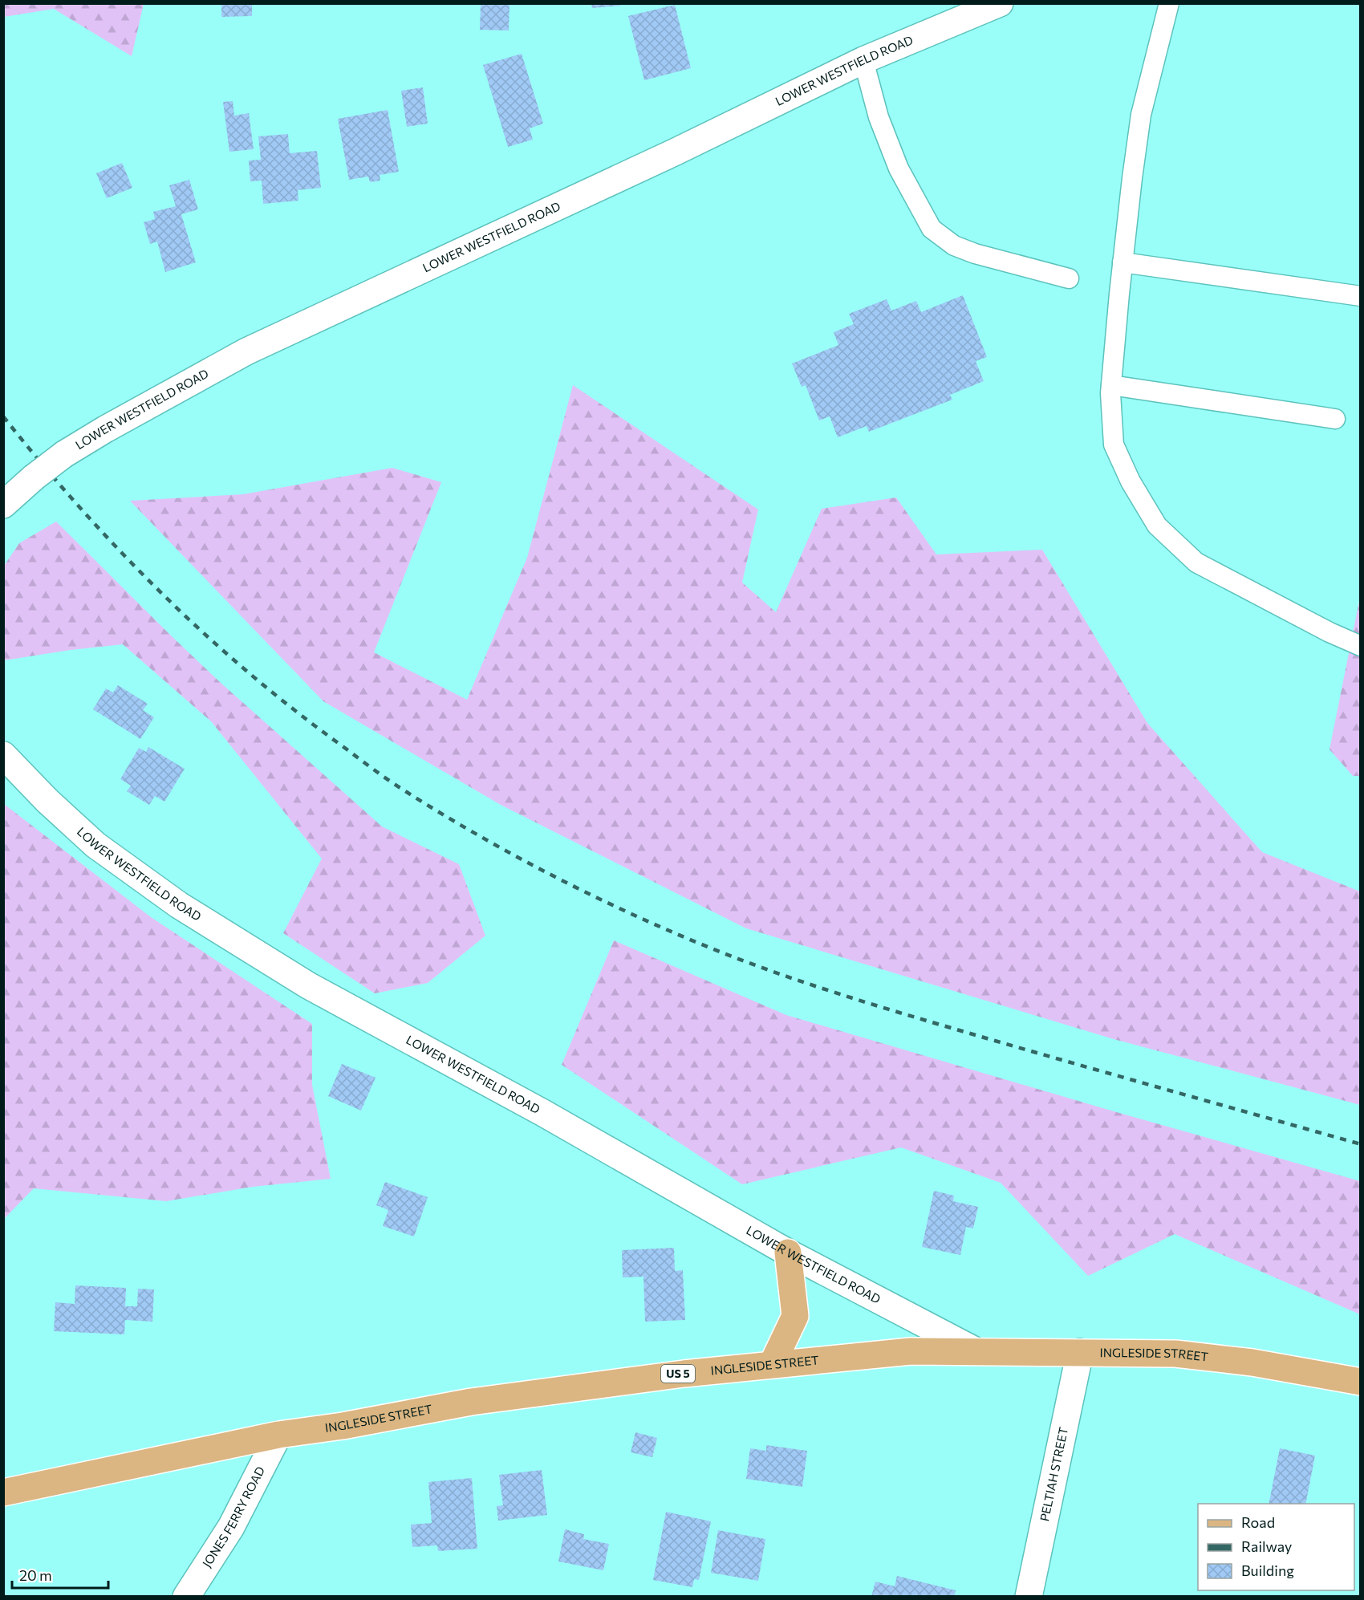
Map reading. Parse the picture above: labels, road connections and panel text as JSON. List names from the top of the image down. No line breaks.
{"streets":{"main road":["INGLESIDE STREET","US 5"],"street":["LOWER WESTFIELD ROAD","PELTIAH STREET","JONES FERRY ROAD"]},"crossings":[["LOWER WESTFIELD ROAD","INGLESIDE STREET"],["INGLESIDE STREET","PELTIAH STREET"],["INGLESIDE STREET","JONES FERRY ROAD"]],"legend":["Road","Railway","Building"],"scale_bar":"20 m"}
